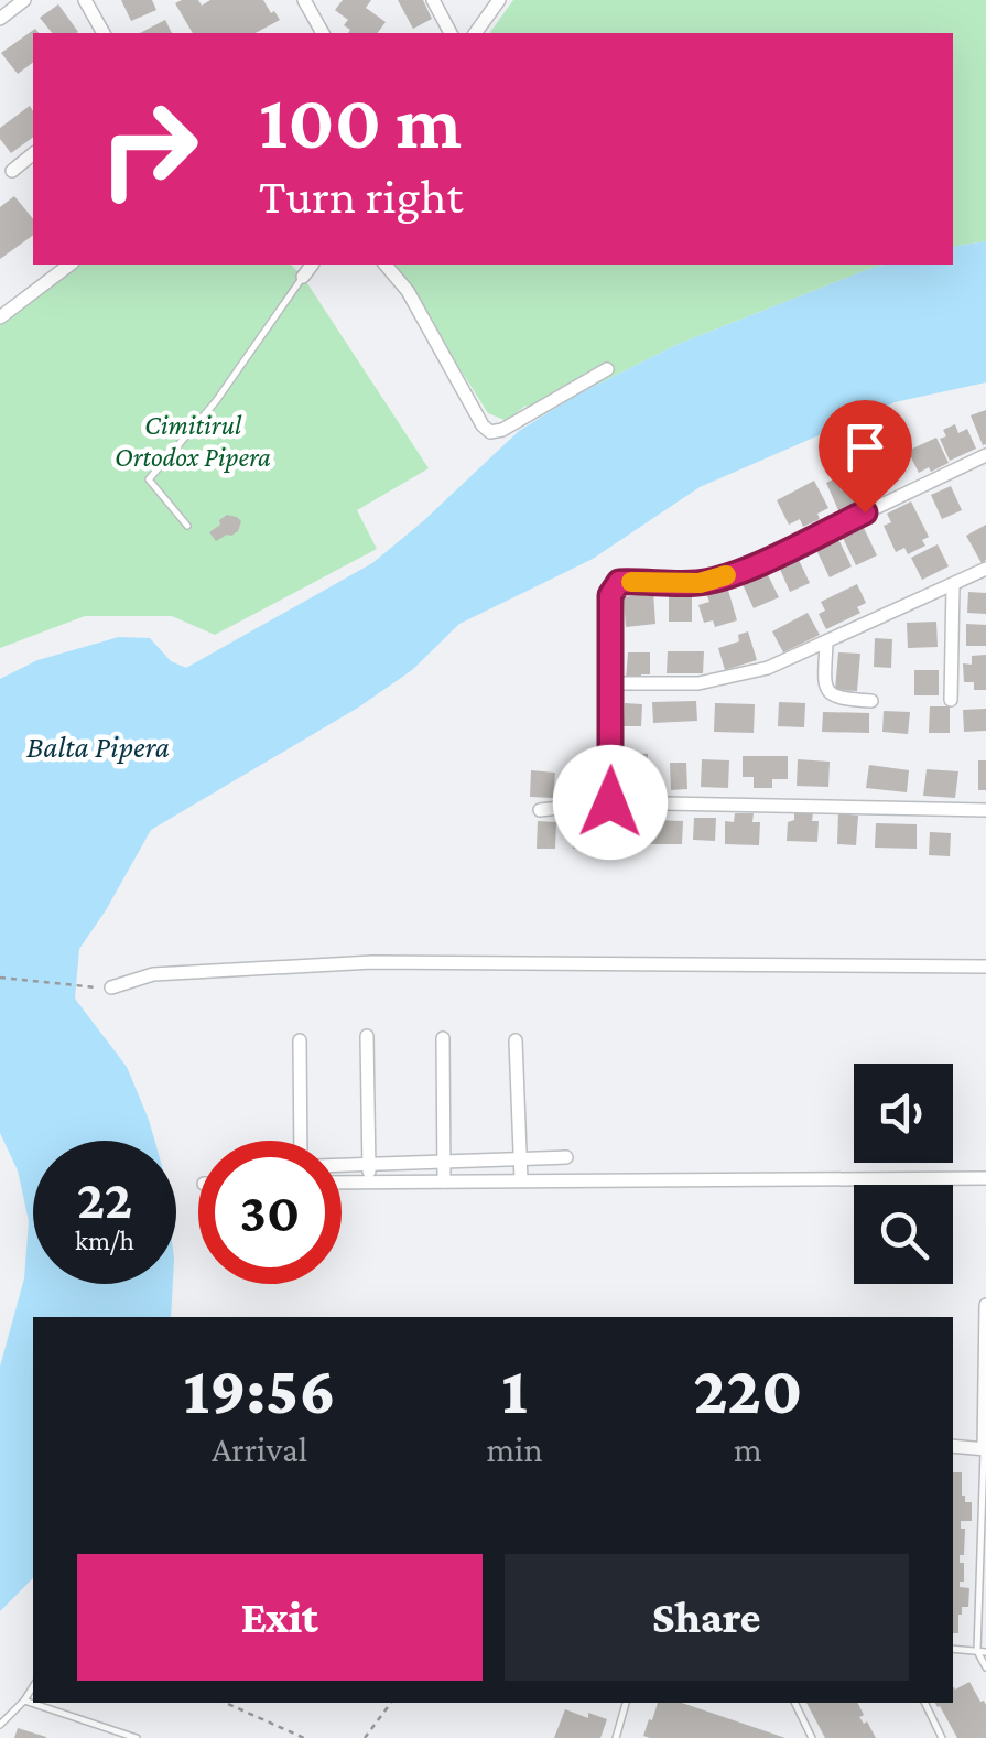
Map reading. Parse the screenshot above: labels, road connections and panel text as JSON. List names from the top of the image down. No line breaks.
{"water":["Balta Pipera"],"parks":["Cimitirul Ortodox Pipera"],"page":{"turn":["100 m","Turn right"],"speed":"22 km/h","limit":"30","eta":["19:56","Arrival","1","min","220","m"],"buttons":["Exit","Share"]}}
